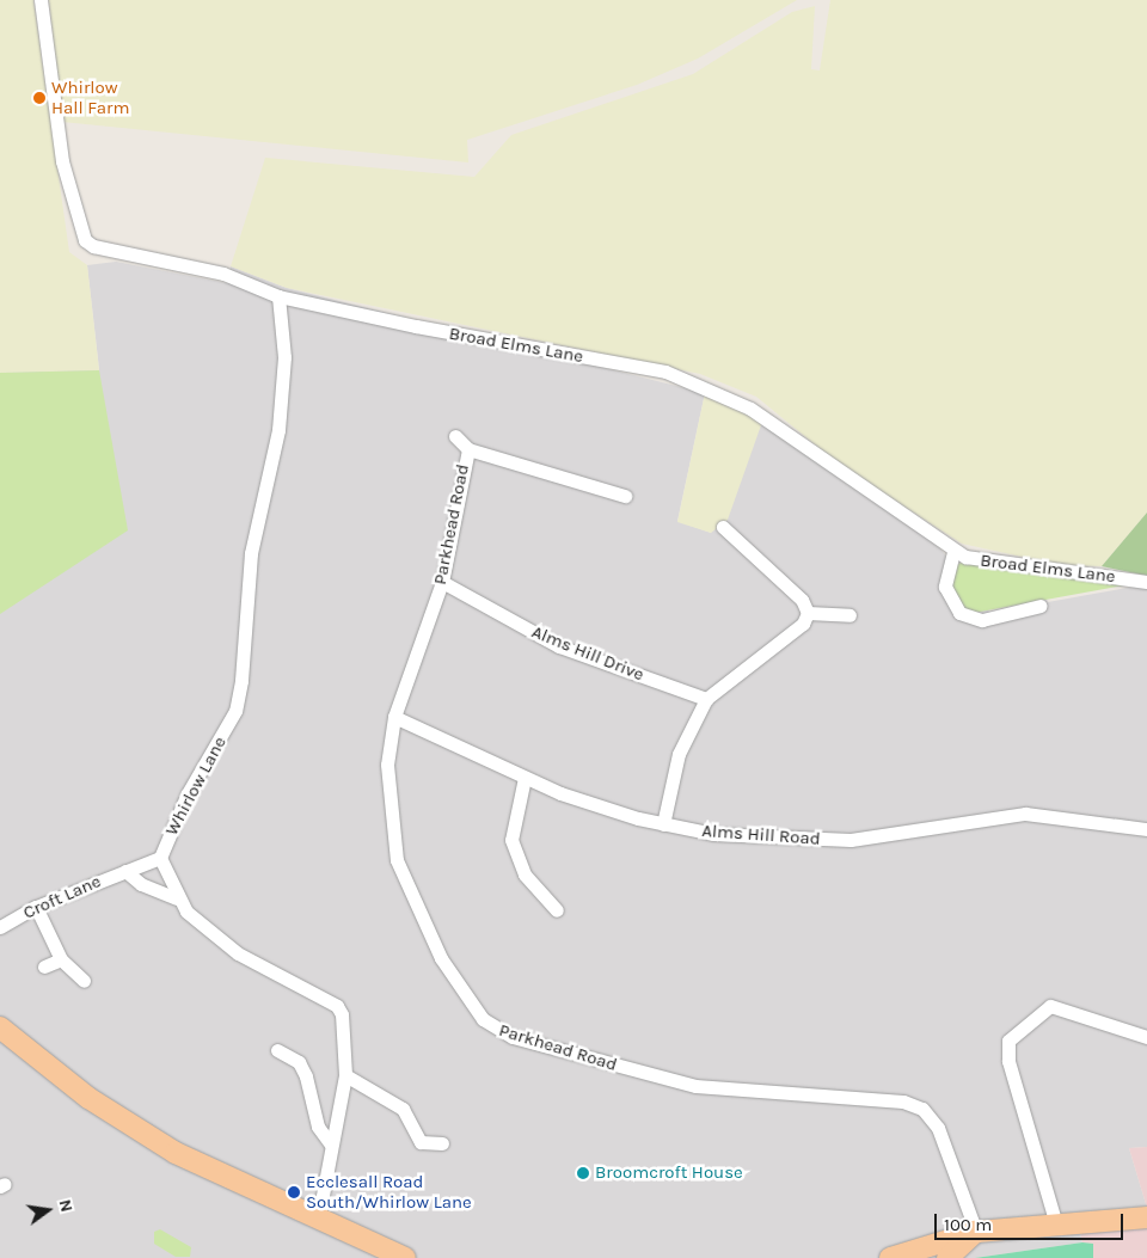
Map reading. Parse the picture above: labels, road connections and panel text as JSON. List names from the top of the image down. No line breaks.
{"streets":{"street":["Broad Elms Lane","Parkhead Road","Alms Hill Drive","Whirlow Lane","Alms Hill Road","Croft Lane"]},"crossings":[["Broad Elms Lane","Whirlow Lane"],["Parkhead Road","Alms Hill Drive"],["Parkhead Road","Alms Hill Road"],["Whirlow Lane","Croft Lane"]],"places":["Whirlow Hall Farm","Broomcroft House","Ecclesall Road South/Whirlow Lane"],"scale_bar":"100 m","north":"right"}
